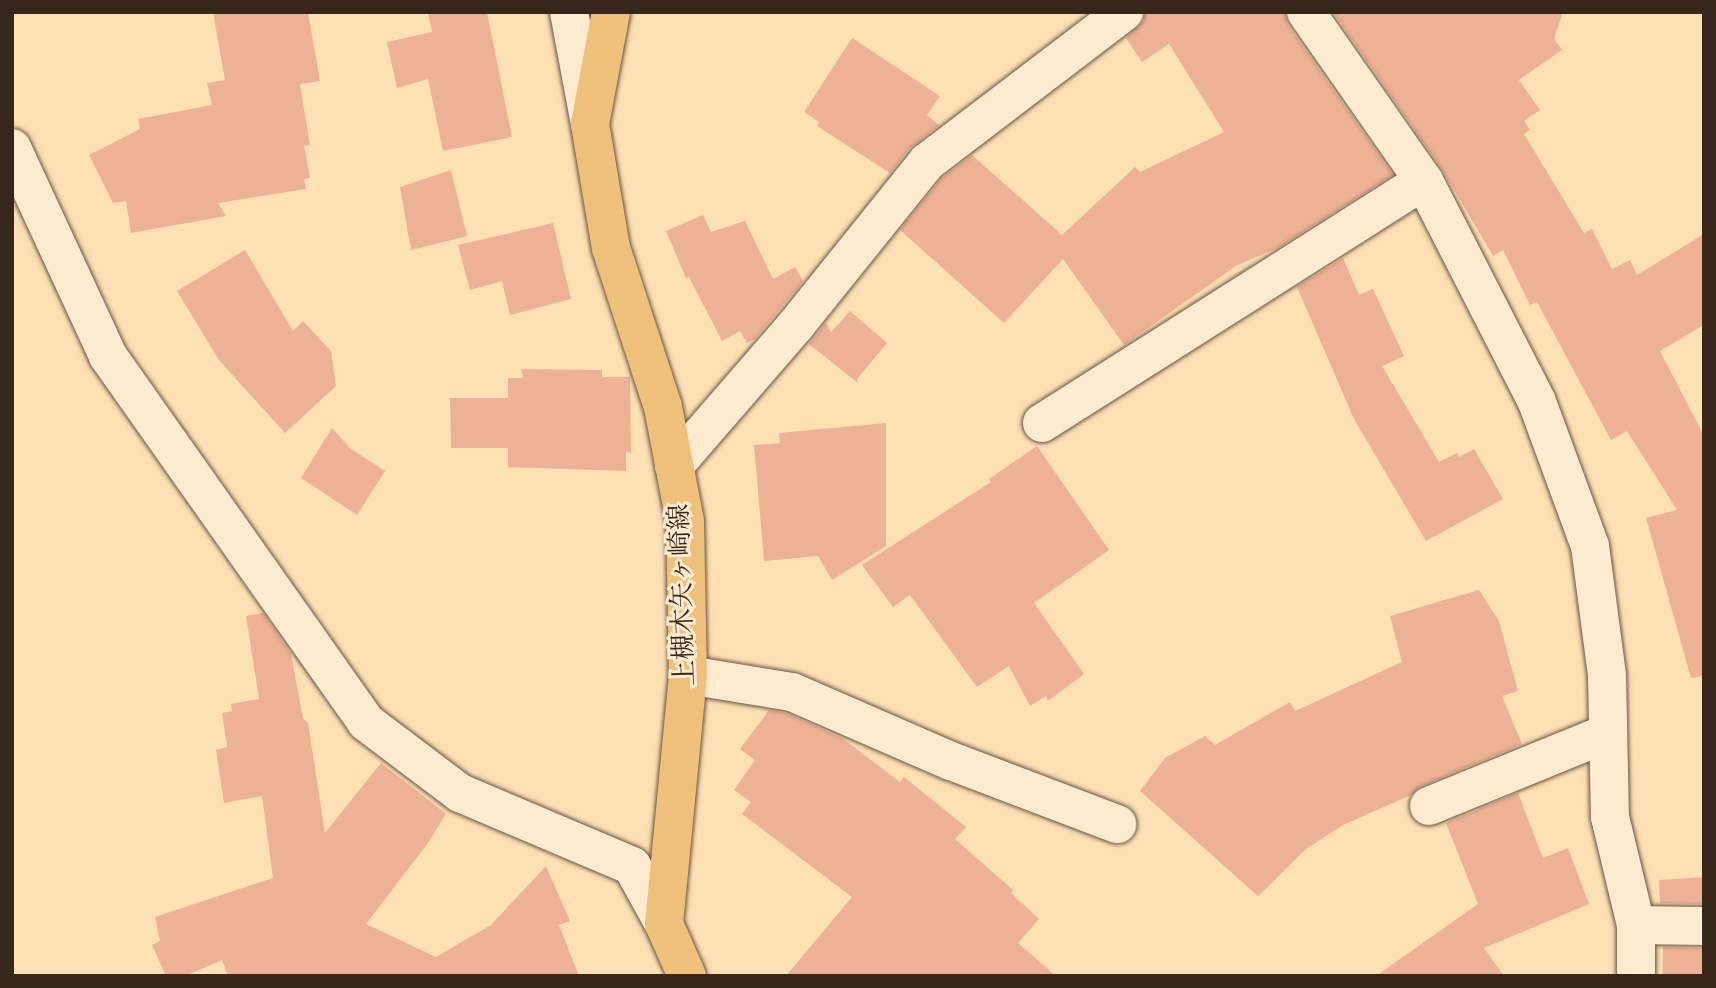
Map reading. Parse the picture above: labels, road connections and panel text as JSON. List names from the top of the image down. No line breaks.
{"streets":{"main road":["上槻木矢ヶ崎線"]}}
